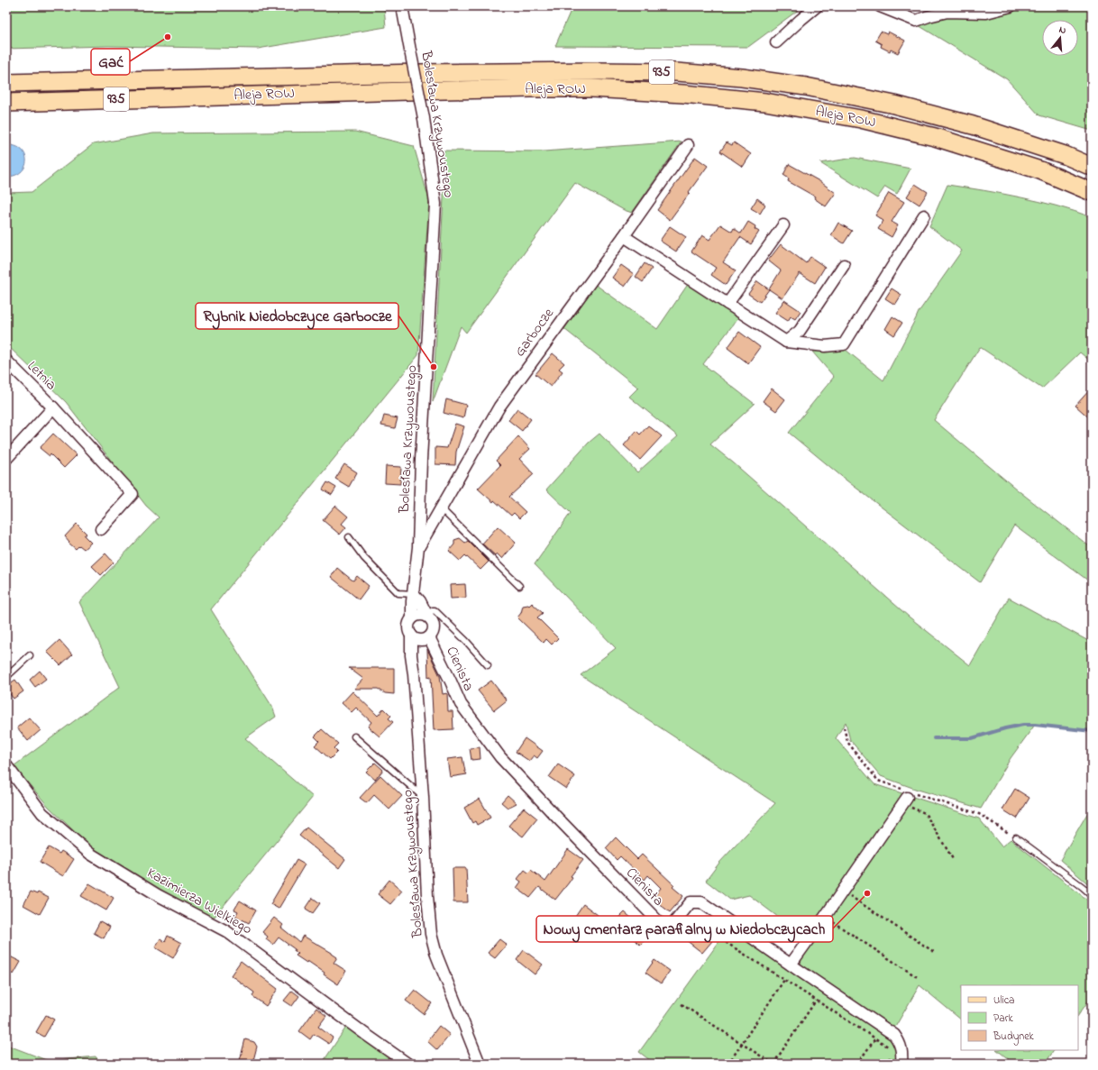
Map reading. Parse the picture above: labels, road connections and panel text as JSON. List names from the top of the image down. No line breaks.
{"streets":{"main road":["935","Aleja ROW"],"street":["Bolesława Krzywoustego","Garbocze","Letnia","Cienista","Kazimierza Wielkiego"]},"crossings":[["Bolesława Krzywoustego","Garbocze"],["Bolesława Krzywoustego","Cienista"]],"places":["Gać","Rybnik Niedobczyce Garbocze","Nowy cmentarz parafialny w Niedobczycach"],"legend":["Ulica","Park","Budynek"],"north":"top"}
